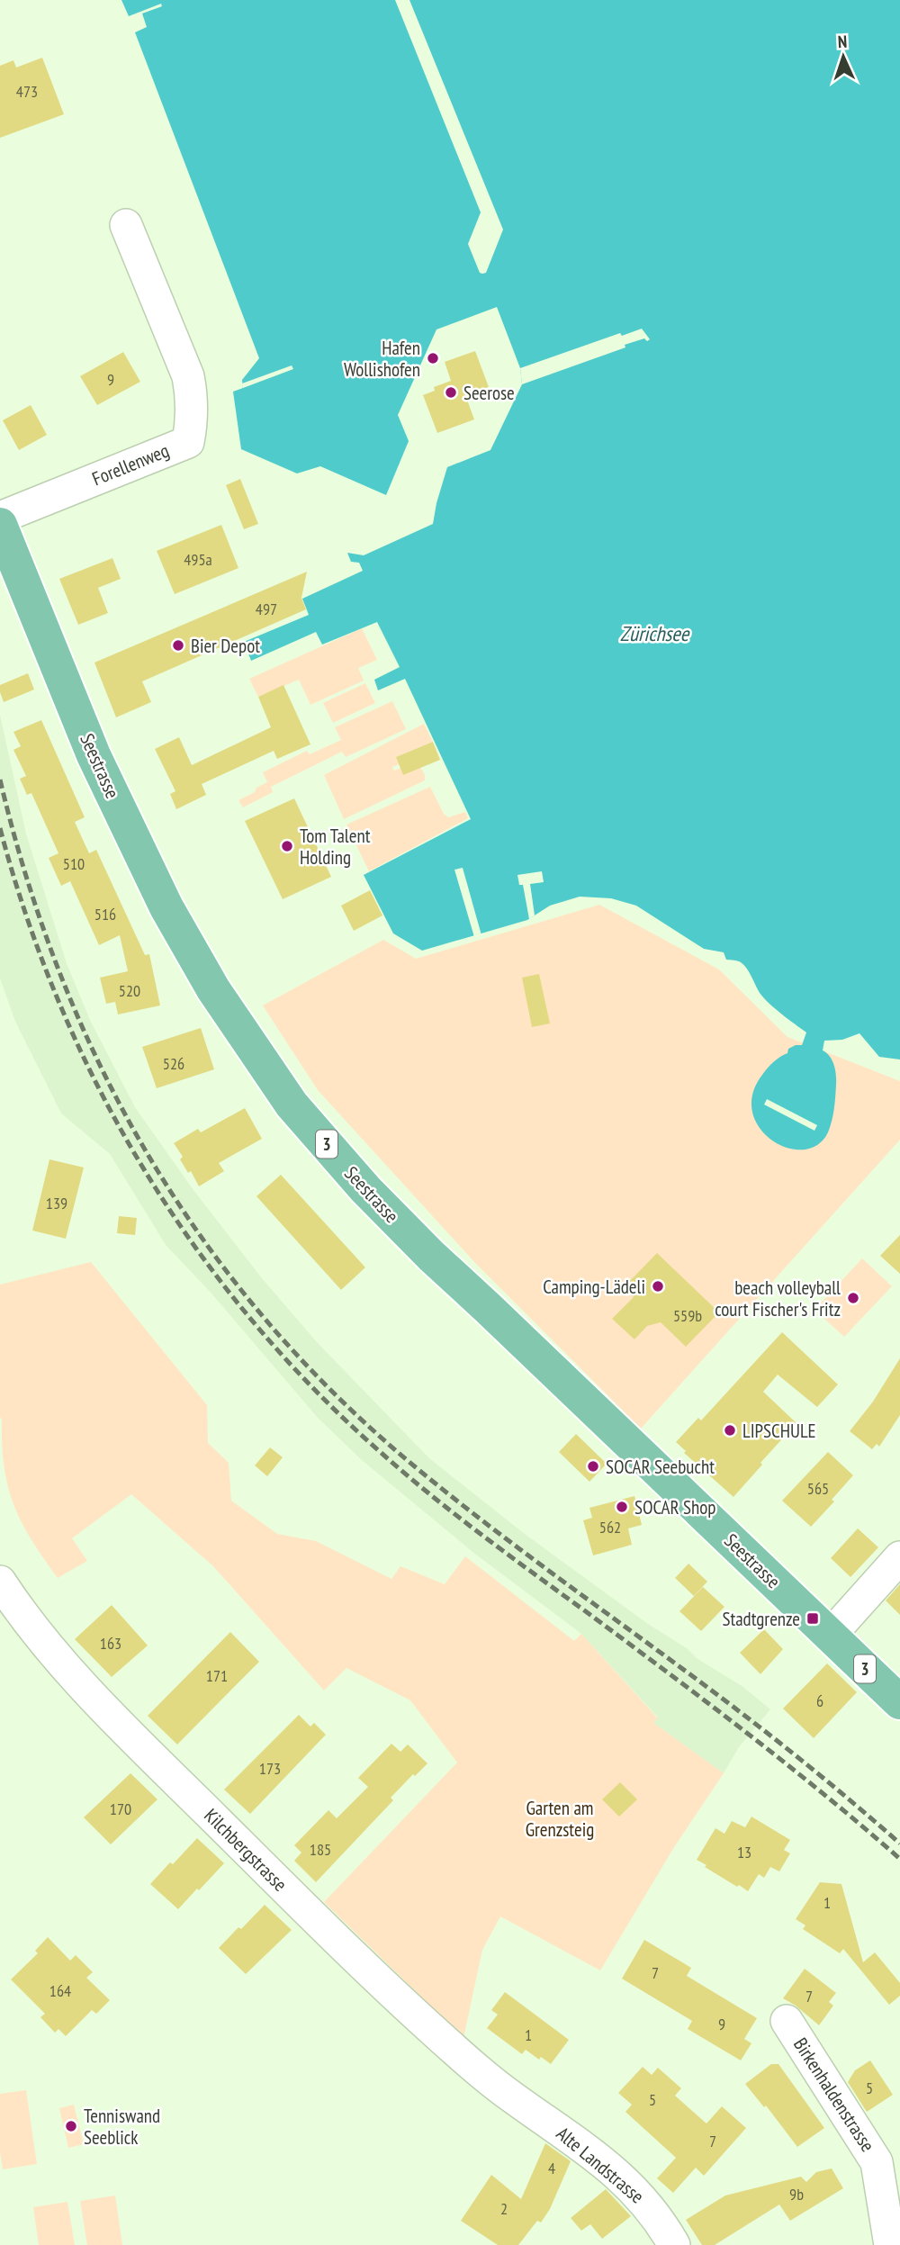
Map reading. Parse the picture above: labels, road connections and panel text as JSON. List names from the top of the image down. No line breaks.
{"streets":{"main road":["Seestrasse","3"],"street":["Forellenweg","Kilchbergstrasse","Birkenhaldenstrasse","Alte Landstrasse"]},"crossings":[["Kilchbergstrasse","Alte Landstrasse"]],"water":["Zürichsee"],"parks":["Garten am Grenzsteig"],"places":{"other":["Hafen Wollishofen","Seerose","Bier Depot","Tom Talent Holding","Camping-Lädeli","beach volleyball court Fischer's Fritz","LIPSCHULE","SOCAR Seebucht","SOCAR Shop","Tenniswand Seeblick"],"transit":["Stadtgrenze"]},"house_numbers":["473","9","495a","497","510","516","520","526","139","559b","565","562","163","171","6","173","170","185","13","1","7","164","7","9","1","5","5","7","4","9b","2"],"north":"top"}
